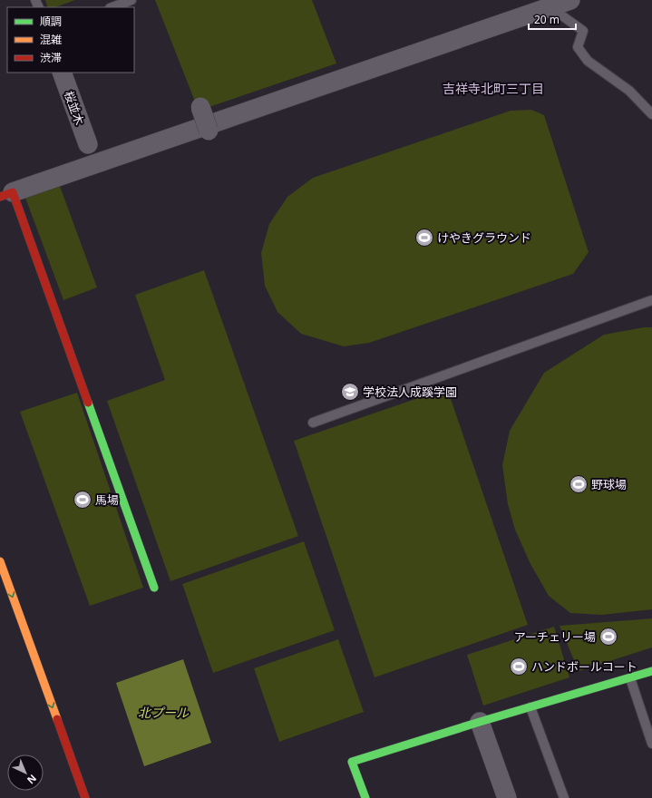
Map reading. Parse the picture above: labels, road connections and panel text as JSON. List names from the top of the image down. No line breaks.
{"streets":{"street":["桜並木"]},"districts":["吉祥寺北町三丁目"],"water":["北プール"],"places":{"sports":["けやきグラウンド","野球場","馬場","アーチェリー場","ハンドボールコート"],"school or university":["学校法人成蹊学園"]},"legend":["順調","混雑","渋滞"],"scale_bar":"20 m","north":"bottom right"}
